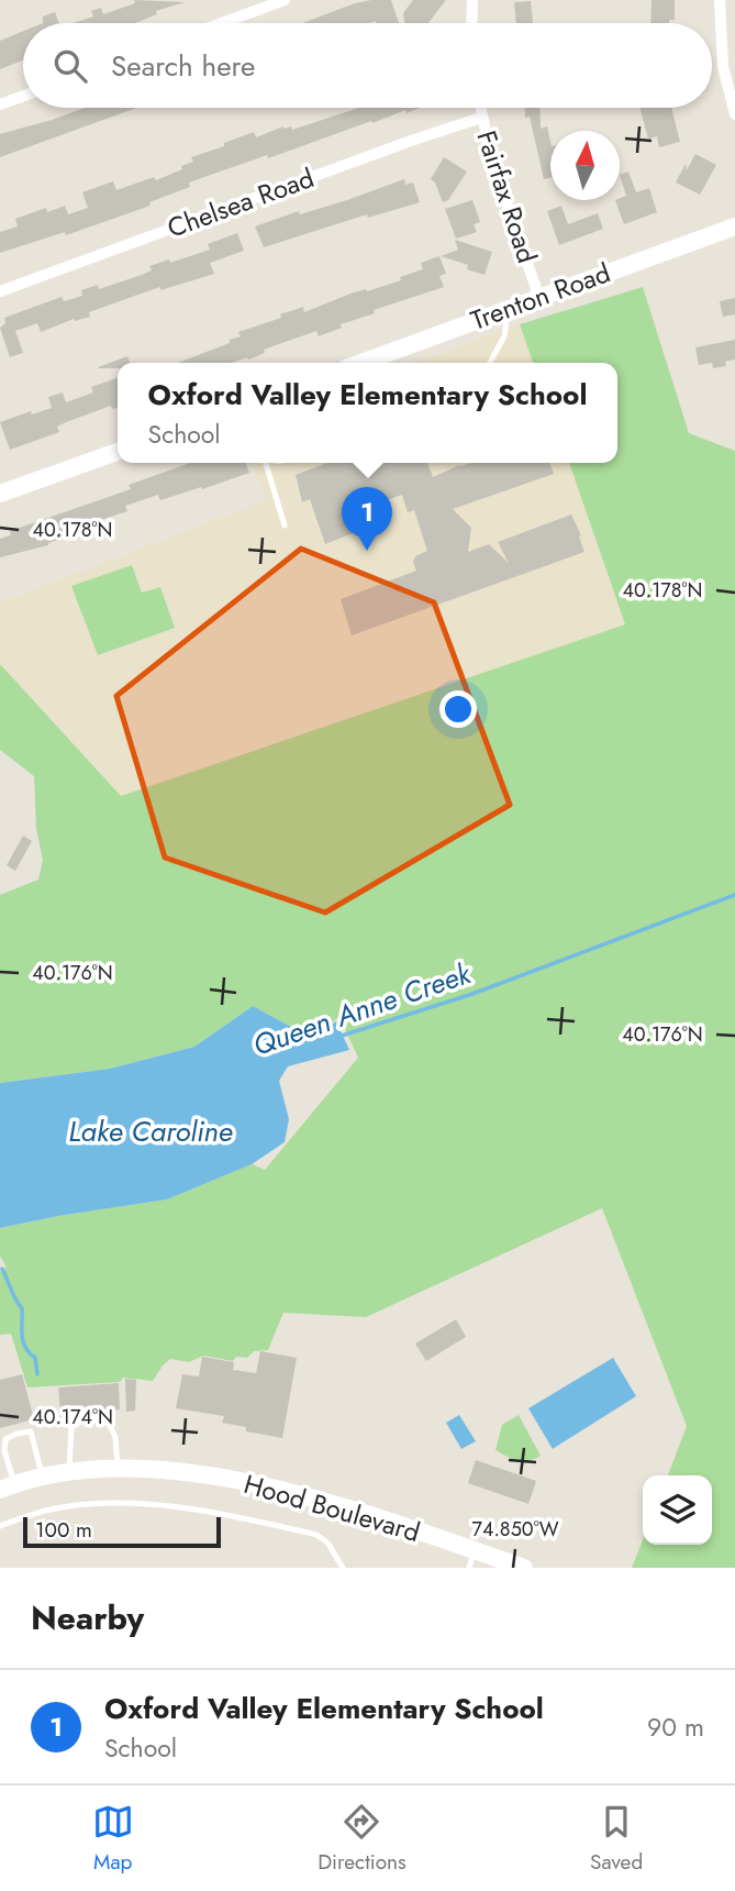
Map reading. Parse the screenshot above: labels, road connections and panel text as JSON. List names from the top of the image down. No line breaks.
{"streets":{"main road":["Trenton Road","Hood Boulevard"],"street":["Fairfax Road","Chelsea Road"]},"crossings":[["Fairfax Road","Chelsea Road"],["Fairfax Road","Trenton Road"]],"water":["Queen Anne Creek","Lake Caroline"],"scale_bar":"100 m","north":"top","page":{"search":"Search here","popup":["Oxford Valley Elementary School","School"],"pins":"1","scale":"100 m","heading":"Nearby","list":[{"mark":"1","name":"Oxford Valley Elementary School","note":"School","value":"90 m"}],"nav":["Map","Directions","Saved"]},"coordinates":["40.178°N","40.176°N","40.174°N","74.850°W"]}
